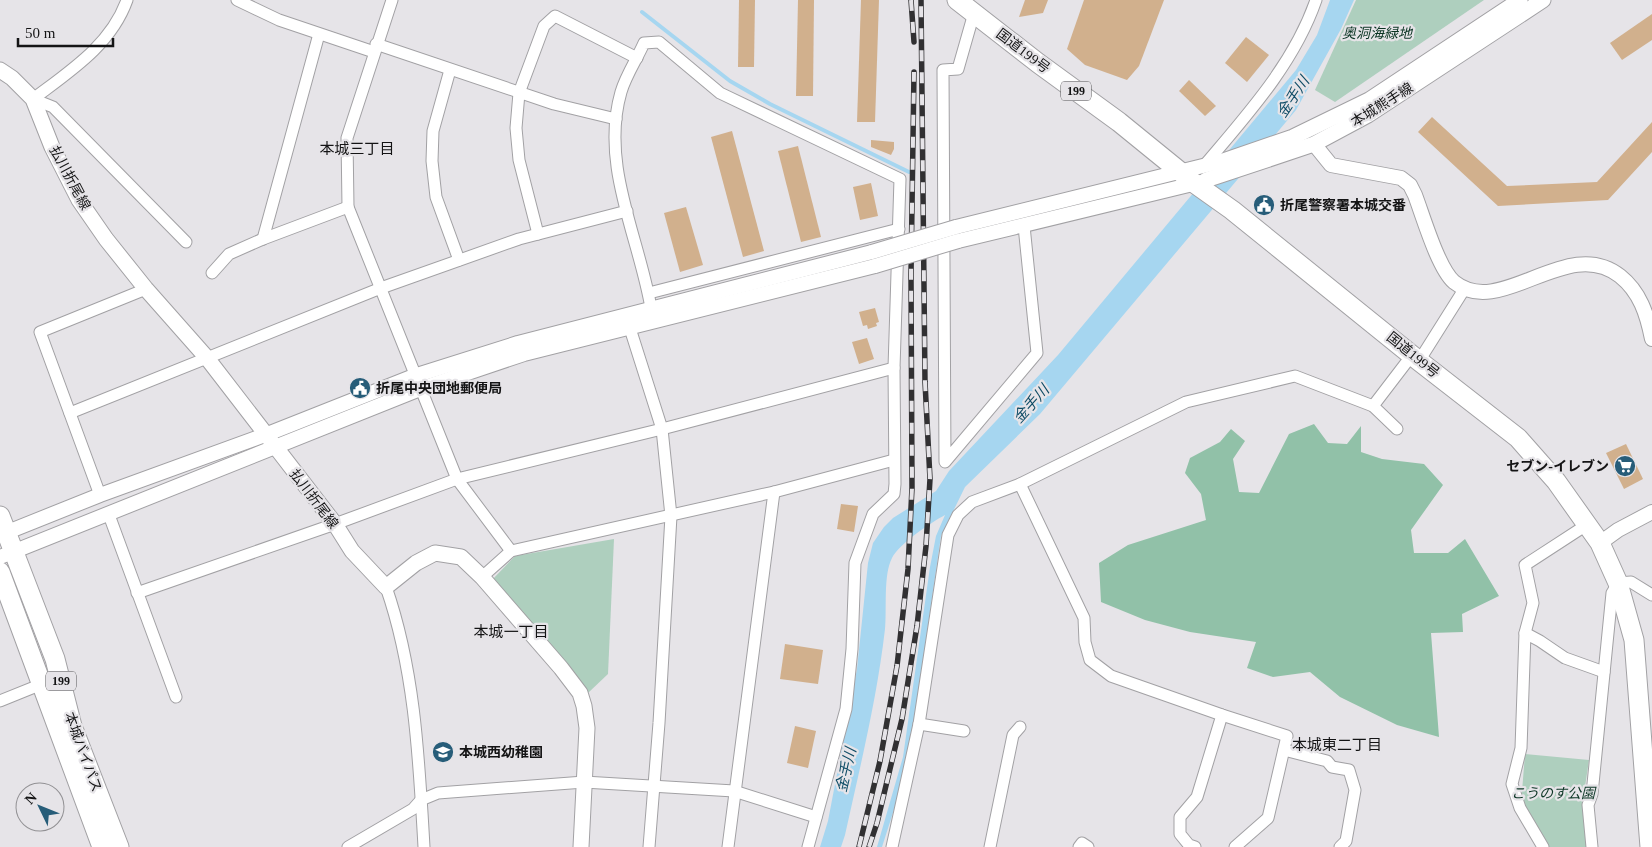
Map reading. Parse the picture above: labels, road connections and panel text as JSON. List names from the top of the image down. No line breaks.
{"streets":{"highway":["国道199号","199","本城バイパス"],"main road":["本城熊手線","払川折尾線"]},"crossings":[["国道199号","本城熊手線"]],"districts":["本城三丁目","本城一丁目","本城東二丁目"],"water":["金手川"],"parks":["奥洞海緑地","こうのす公園"],"places":{"public building":["折尾警察署本城交番","折尾中央団地郵便局"],"supermarket":["セブン-イレブン"],"school or university":["本城西幼稚園"]},"scale_bar":"50 m","north":"top left"}
